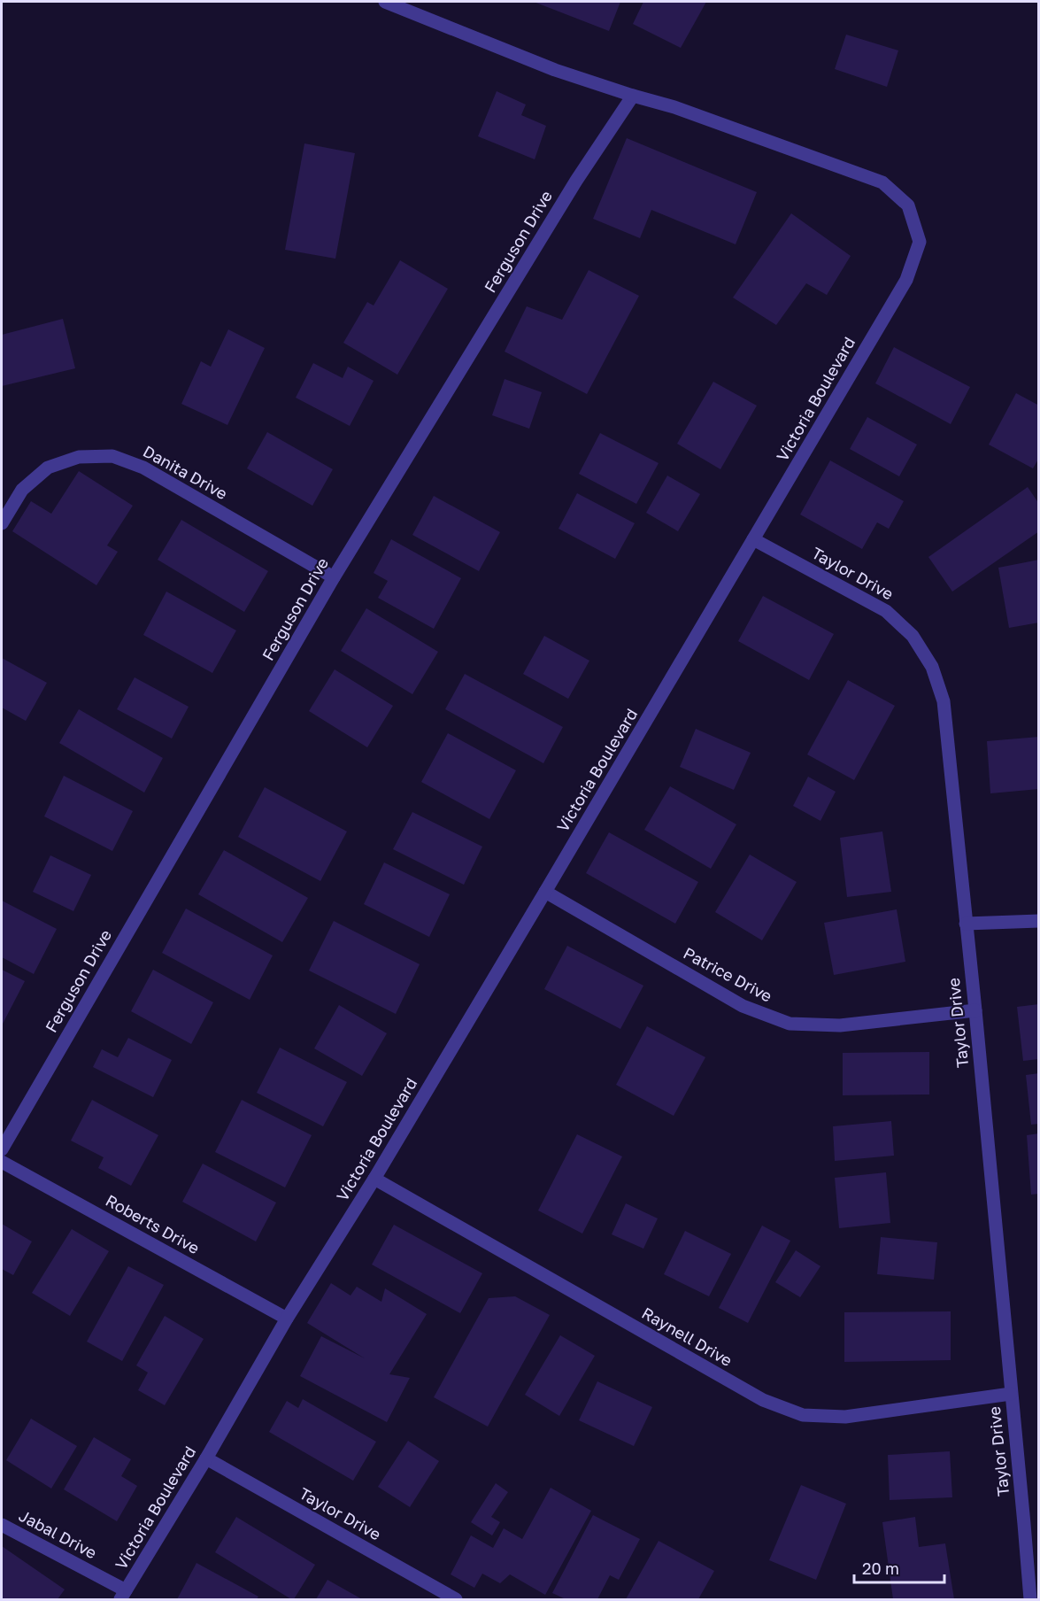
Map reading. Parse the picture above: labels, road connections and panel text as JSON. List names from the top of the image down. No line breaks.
{"streets":{"street":["Ferguson Drive","Victoria Boulevard","Danita Drive","Taylor Drive","Patrice Drive","Roberts Drive","Raynell Drive","Jabal Drive"]},"crossings":[["Ferguson Drive","Victoria Boulevard"],["Ferguson Drive","Danita Drive"],["Victoria Boulevard","Taylor Drive"],["Victoria Boulevard","Patrice Drive"],["Victoria Boulevard","Roberts Drive"],["Victoria Boulevard","Raynell Drive"],["Victoria Boulevard","Jabal Drive"],["Taylor Drive","Patrice Drive"],["Taylor Drive","Raynell Drive"]],"scale_bar":"20 m"}
